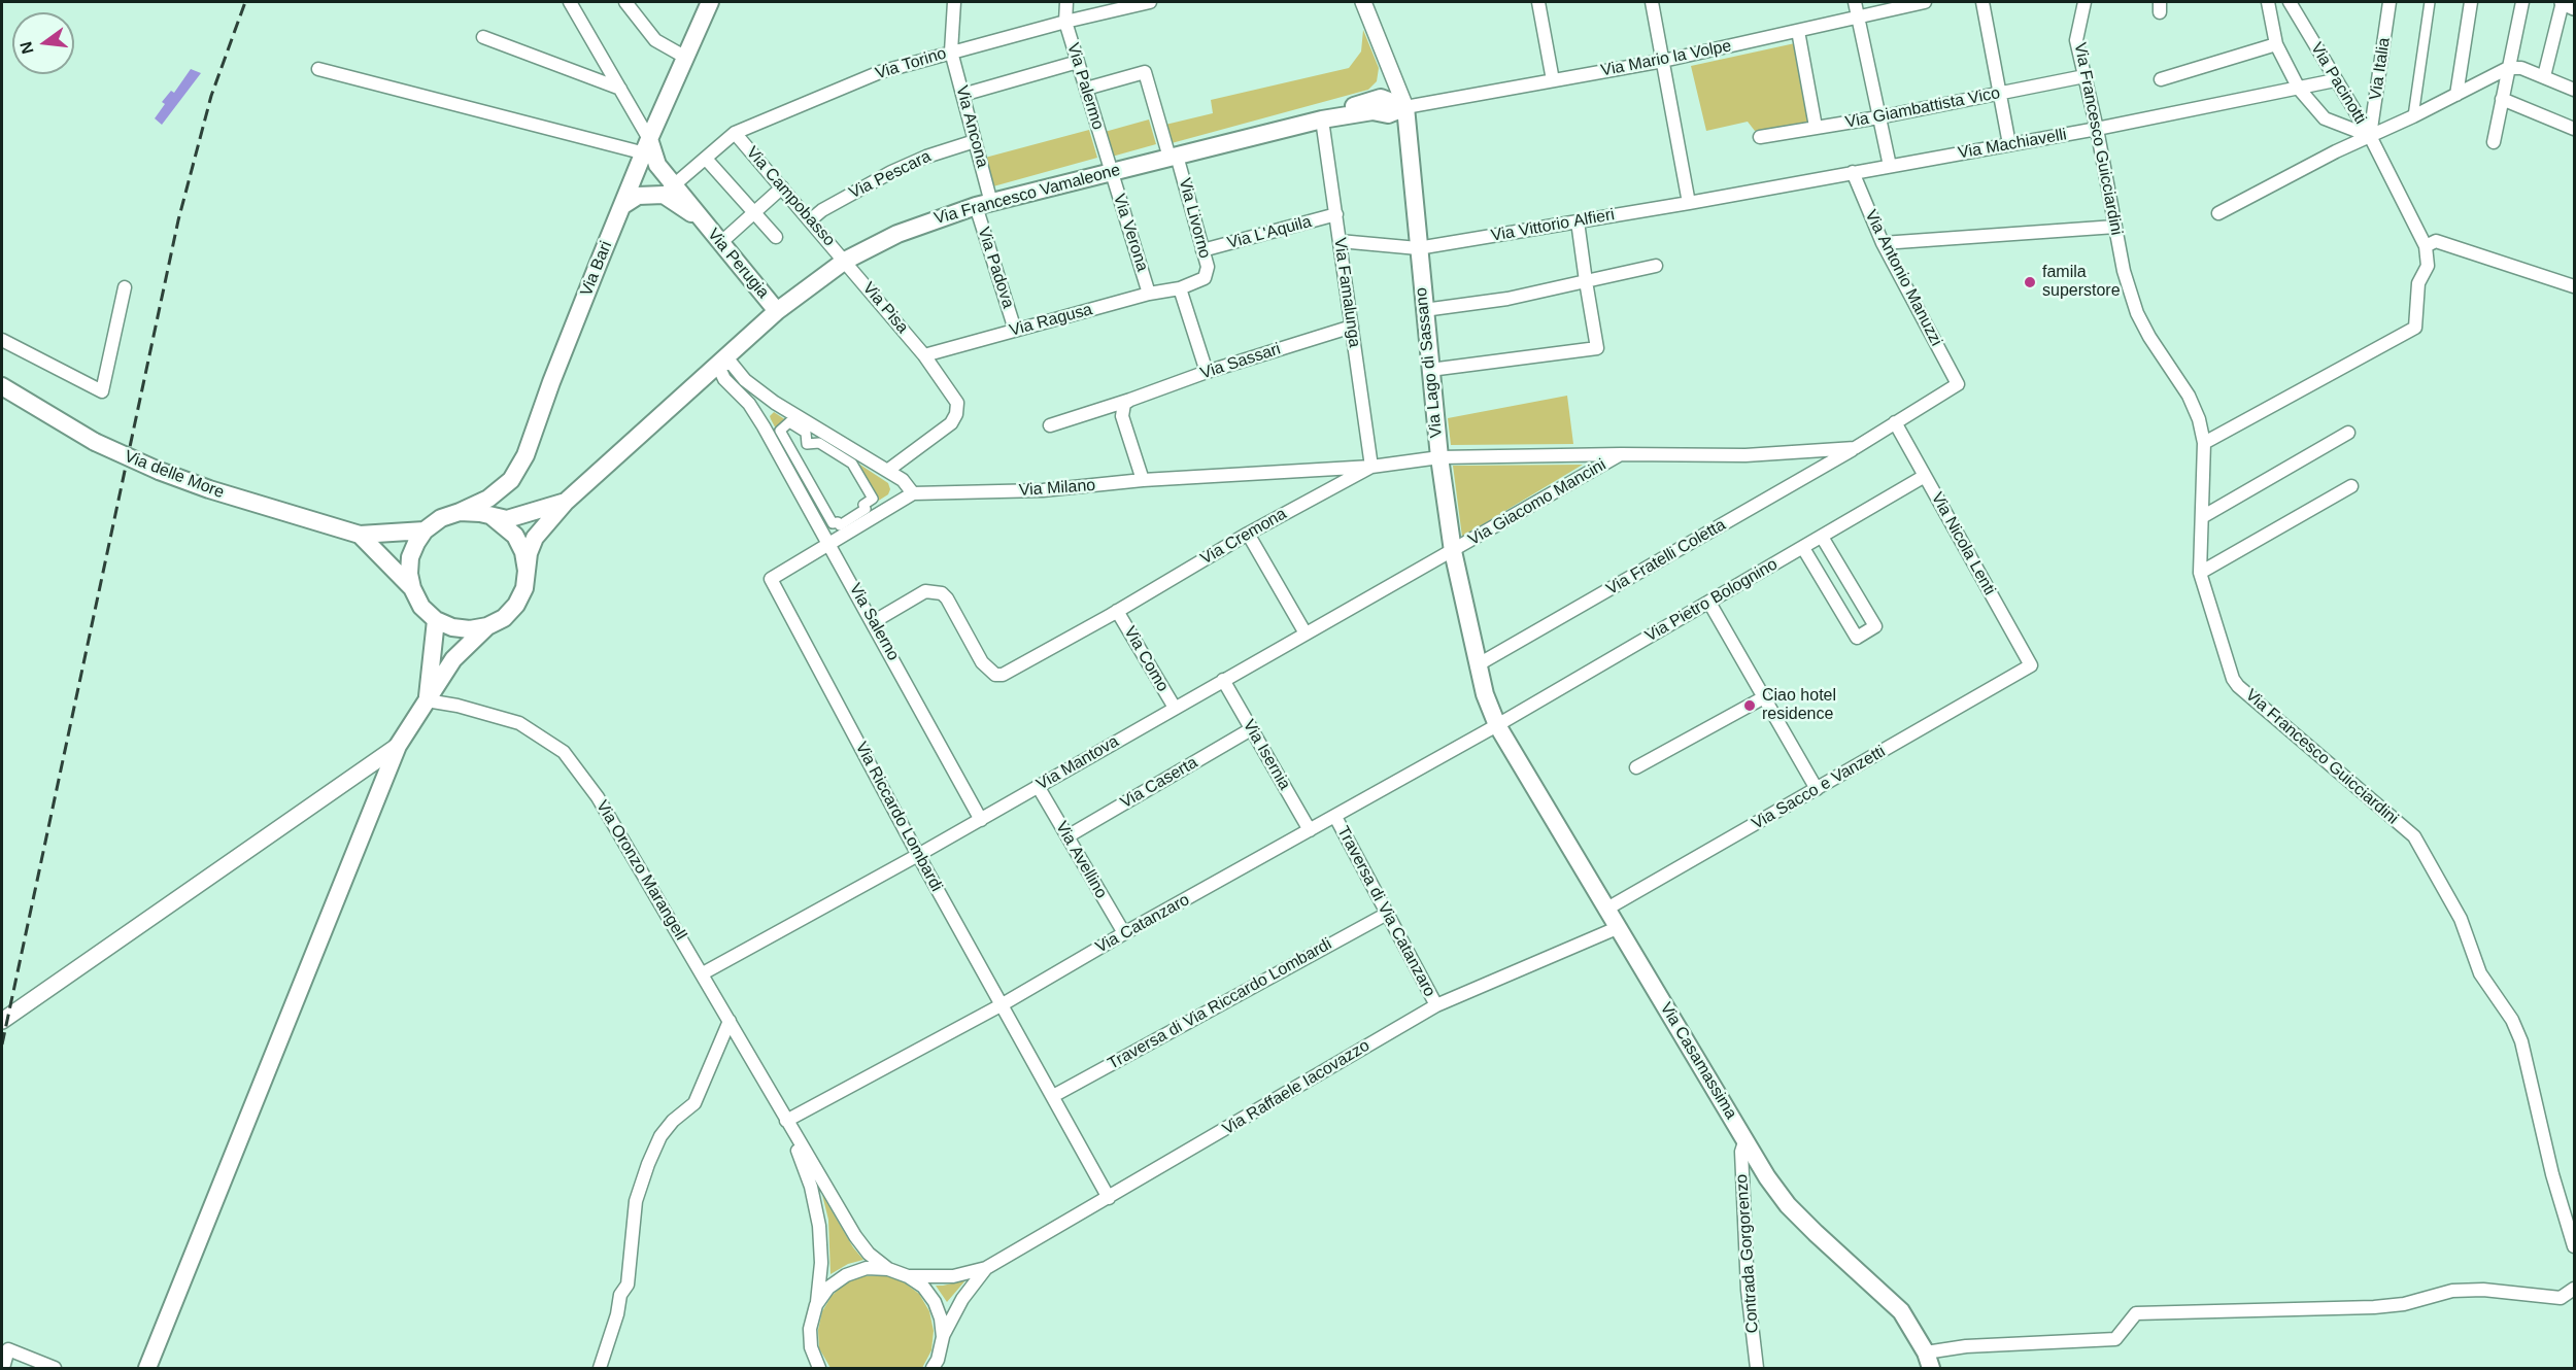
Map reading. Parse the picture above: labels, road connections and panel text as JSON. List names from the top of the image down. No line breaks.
{"streets":{"main road":["Via Francesco Vamaleone","Via Perugia","Via Bari","Via Lago di Sassano","Via delle More","Via Casamassima"],"street":["Via Mario la Volpe","Via Torino","Via Italia","Via Pacinotti","Via Palermo","Via Giambattista Vico","Via Ancona","Via Francesco Guicciardini","Via Machiavelli","Via Pescara","Via Campobasso","Via Livorno","Via Vittorio Alfieri","Via Verona","Via L'Aquila","Via Padova","Via Antonio Manuzzi","Via Famalunga","Via Pisa","Via Ragusa","Via Sassari","Via Milano","Via Giacomo Mancini","Via Cremona","Via Nicola Lenti","Via Fratelli Coletta","Via Pietro Bolognino","Via Salerno","Via Como","Via Isernia","Via Mantova","Via Caserta","Via Sacco e Vanzetti","Via Riccardo Lombardi","Via Avellino","Via Oronzo Marangell","Traversa di Via Catanzaro","Via Catanzaro","Traversa di Via Riccardo Lombardi","Via Raffaele Iacovazzo","Contrada Gorgorenzo"]},"crossings":[["Via Mario la Volpe","Via Lago di Sassano"],["Via Torino","Via Palermo"],["Via Torino","Via Ancona"],["Via Torino","Via Campobasso"],["Via Torino","Via Perugia"],["Via Italia","Via Pacinotti"],["Via Pacinotti","Via Machiavelli"],["Via Palermo","Via Francesco Vamaleone"],["Via Palermo","Via Livorno"],["Via Palermo","Via Verona"],["Via Giambattista Vico","Via Francesco Guicciardini"],["Via Ancona","Via Pescara"],["Via Ancona","Via Francesco Vamaleone"],["Via Ancona","Via Padova"],["Via Francesco Guicciardini","Via Machiavelli"],["Via Machiavelli","Via Vittorio Alfieri"],["Via Machiavelli","Via Antonio Manuzzi"],["Via Pescara","Via Campobasso"],["Via Francesco Vamaleone","Via Campobasso"],["Via Francesco Vamaleone","Via Livorno"],["Via Francesco Vamaleone","Via Verona"],["Via Francesco Vamaleone","Via Perugia"],["Via Francesco Vamaleone","Via Padova"],["Via Francesco Vamaleone","Via Bari"],["Via Francesco Vamaleone","Via Famalunga"],["Via Francesco Vamaleone","Via Pisa"],["Via Francesco Vamaleone","Via Salerno"],["Via Campobasso","Via Pisa"],["Via Livorno","Via L'Aquila"],["Via Livorno","Via Ragusa"],["Via Vittorio Alfieri","Via Famalunga"],["Via Vittorio Alfieri","Via Lago di Sassano"],["Via Verona","Via Ragusa"],["Via L'Aquila","Via Famalunga"],["Via Perugia","Via Bari"],["Via Padova","Via Ragusa"],["Via Antonio Manuzzi","Via Fratelli Coletta"],["Via Famalunga","Via Sassari"],["Via Famalunga","Via Milano"],["Via Famalunga","Via Cremona"],["Via Pisa","Via Ragusa"],["Via Lago di Sassano","Via Milano"],["Via Lago di Sassano","Via Giacomo Mancini"],["Via Lago di Sassano","Via Fratelli Coletta"],["Via Lago di Sassano","Via Pietro Bolognino"],["Via Lago di Sassano","Via Mantova"],["Via Lago di Sassano","Via Catanzaro"],["Via Lago di Sassano","Via Casamassima"],["Via Milano","Via Giacomo Mancini"],["Via Milano","Via Cremona"],["Via Milano","Via Fratelli Coletta"],["Via Milano","Via Riccardo Lombardi"],["Via Giacomo Mancini","Via Mantova"],["Via Cremona","Via Salerno"],["Via Cremona","Via Como"],["Via Nicola Lenti","Via Fratelli Coletta"],["Via Nicola Lenti","Via Pietro Bolognino"],["Via Nicola Lenti","Via Sacco e Vanzetti"],["Via Pietro Bolognino","Via Catanzaro"],["Via Pietro Bolognino","Via Casamassima"],["Via Salerno","Via Mantova"],["Via Salerno","Via Riccardo Lombardi"],["Via Como","Via Mantova"],["Via Isernia","Via Mantova"],["Via Isernia","Via Caserta"],["Via Isernia","Via Catanzaro"],["Via Mantova","Via Riccardo Lombardi"],["Via Mantova","Via Avellino"],["Via Mantova","Via Oronzo Marangell"],["Via Caserta","Via Avellino"],["Via Sacco e Vanzetti","Via Casamassima"],["Via Riccardo Lombardi","Via Catanzaro"],["Via Riccardo Lombardi","Traversa di Via Riccardo Lombardi"],["Via Riccardo Lombardi","Via Raffaele Iacovazzo"],["Via Avellino","Via Catanzaro"],["Via Oronzo Marangell","Via Catanzaro"],["Traversa di Via Catanzaro","Via Catanzaro"],["Traversa di Via Catanzaro","Traversa di Via Riccardo Lombardi"],["Traversa di Via Catanzaro","Via Raffaele Iacovazzo"],["Via Catanzaro","Via Casamassima"],["Via Casamassima","Via Raffaele Iacovazzo"],["Via Casamassima","Contrada Gorgorenzo"]],"places":["famila superstore","Ciao hotel residence"],"north":"left"}
